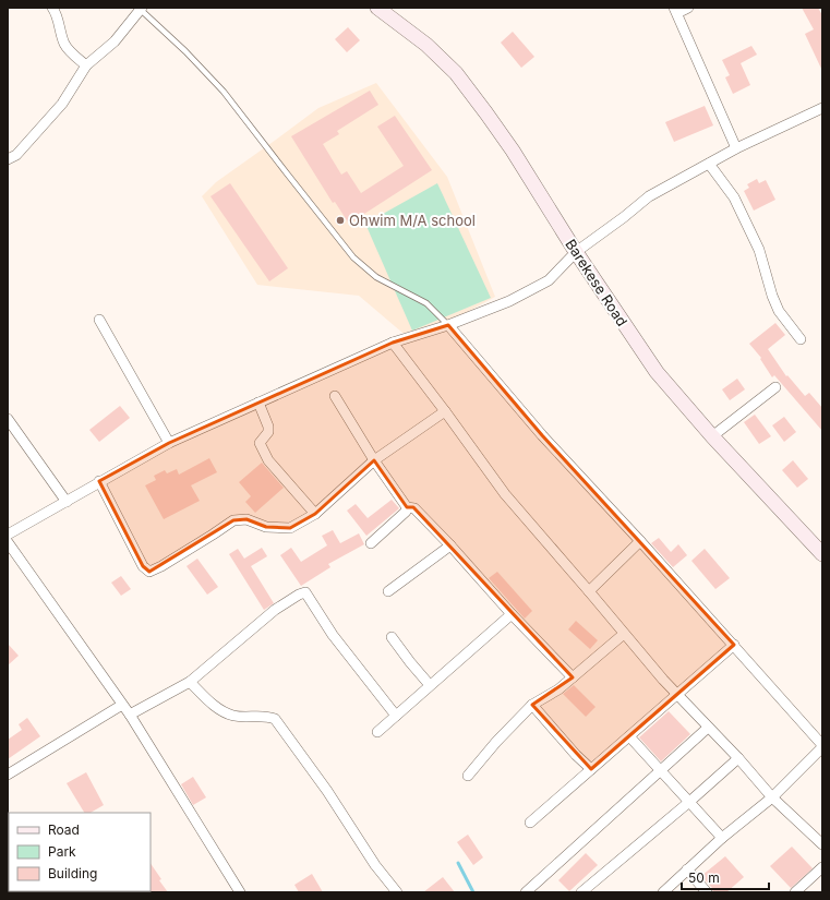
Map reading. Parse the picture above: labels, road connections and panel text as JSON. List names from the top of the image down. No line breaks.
{"streets":{"main road":["Barekese Road"]},"places":["Ohwim M/A school"],"legend":["Road","Park","Building"],"scale_bar":"50 m"}
